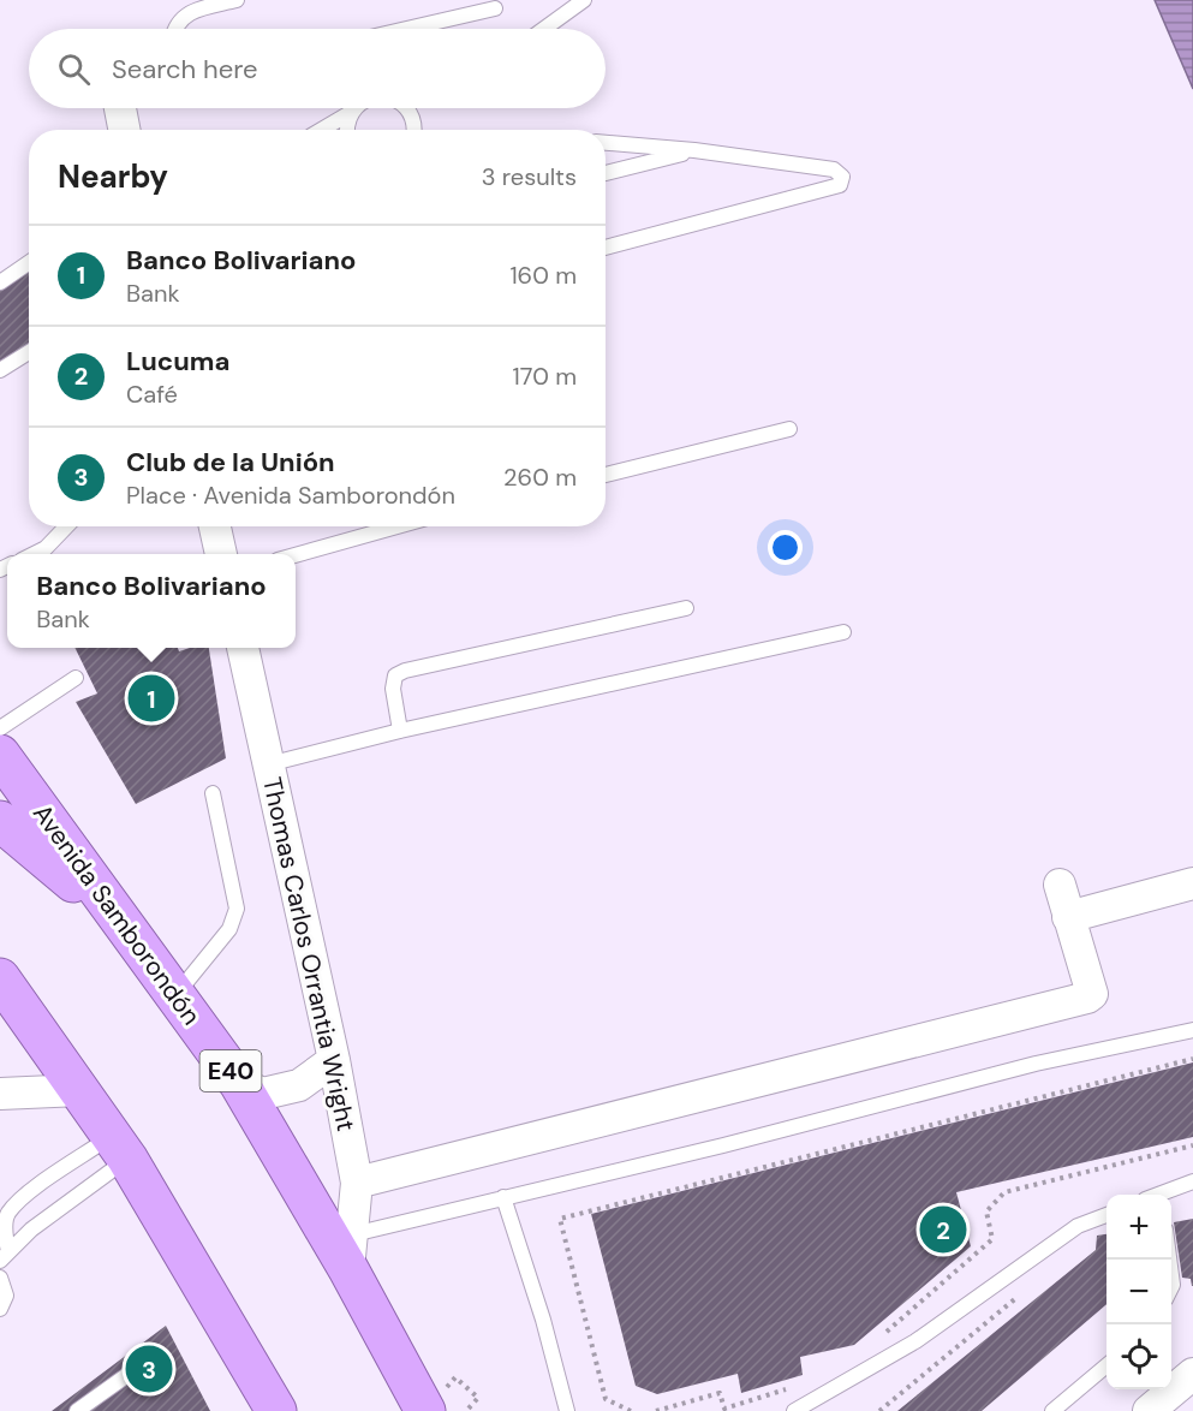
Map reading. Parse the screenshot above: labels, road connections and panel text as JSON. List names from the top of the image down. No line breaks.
{"streets":{"highway":["Avenida Samborondón","E40"],"street":["Thomas Carlos Orrantia Wright"]},"crossings":[["Avenida Samborondón","Thomas Carlos Orrantia Wright"]],"page":{"search":"Search here","heading":["Nearby","3 results"],"list":[{"mark":"1","name":"Banco Bolivariano","note":"Bank","value":"160 m"},{"mark":"2","name":"Lucuma","note":"Café","value":"170 m"},{"mark":"3","name":"Club de la Unión","note":"Place · Avenida Samborondón","value":"260 m"}],"popup":["Banco Bolivariano","Bank"],"pins":["1","2","3"],"map_buttons":["+","−"]}}
